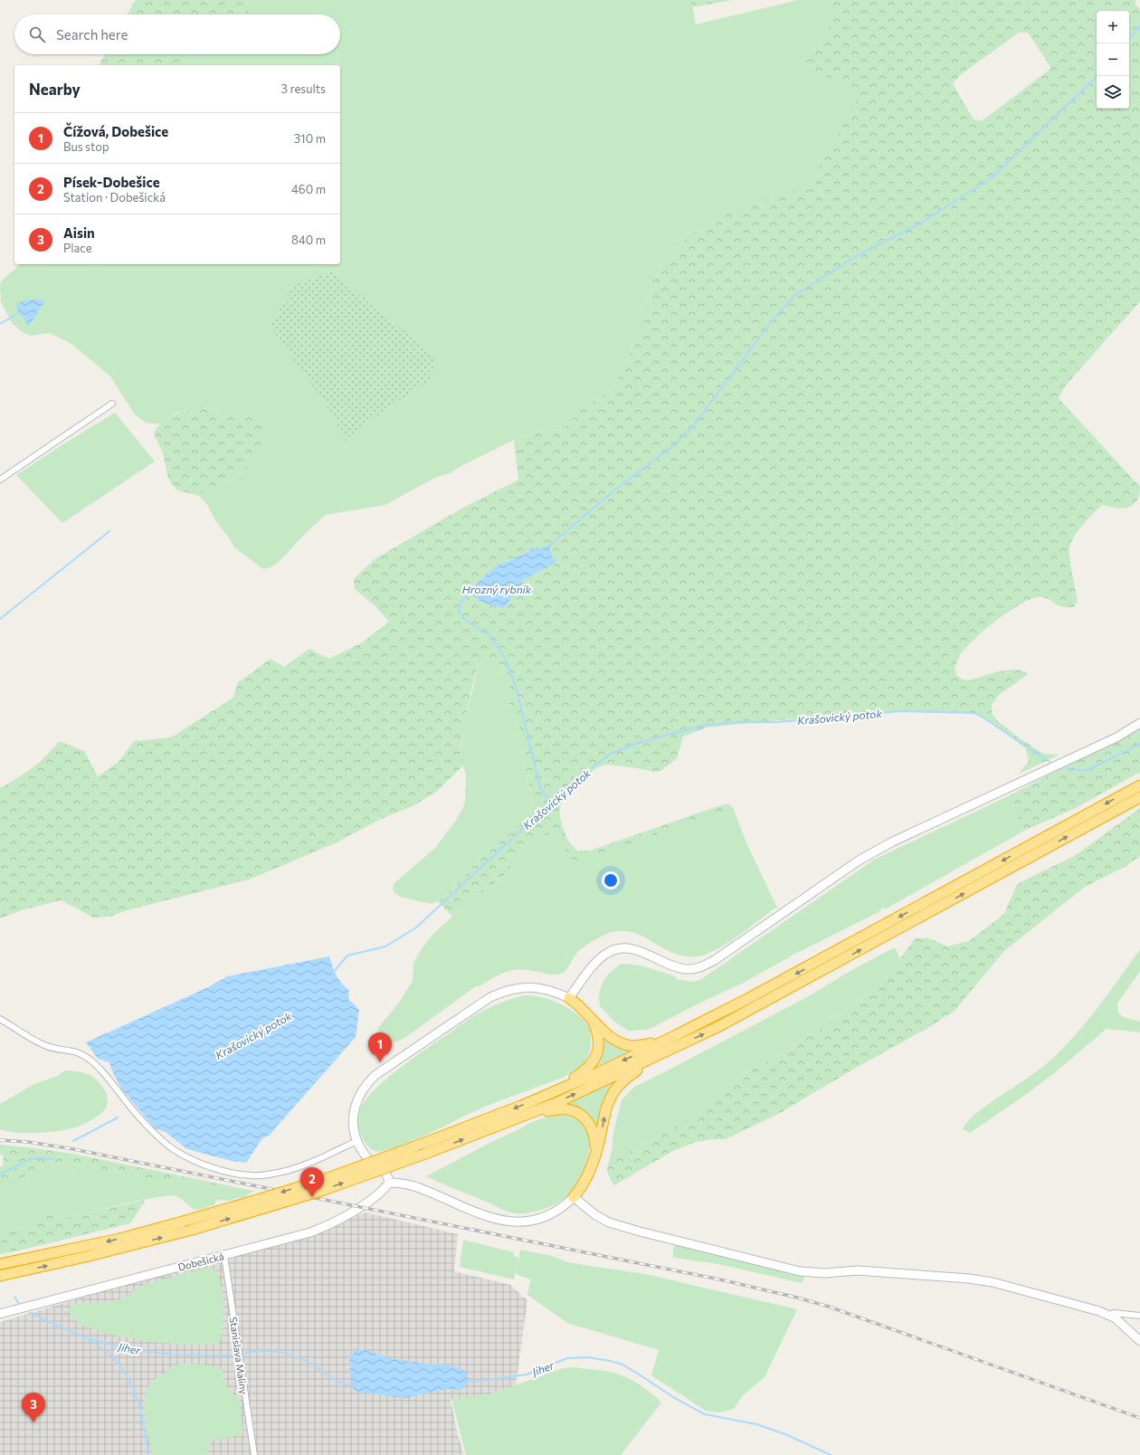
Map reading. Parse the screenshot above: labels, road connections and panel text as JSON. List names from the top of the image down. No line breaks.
{"streets":{"street":["Dobešická","Stanislava Maliny"]},"crossings":[["Dobešická","Stanislava Maliny"]],"water":["Hrozný rybník","Krašovický potok","Jiher"],"page":{"map_buttons":["+","−"],"search":"Search here","heading":["Nearby","3 results"],"list":[{"mark":"1","name":"Čížová, Dobešice","note":"Bus stop","value":"310 m"},{"mark":"2","name":"Písek-Dobešice","note":"Station · Dobešická","value":"460 m"},{"mark":"3","name":"Aisin","note":"Place","value":"840 m"}],"pins":["1","2","3"]}}
